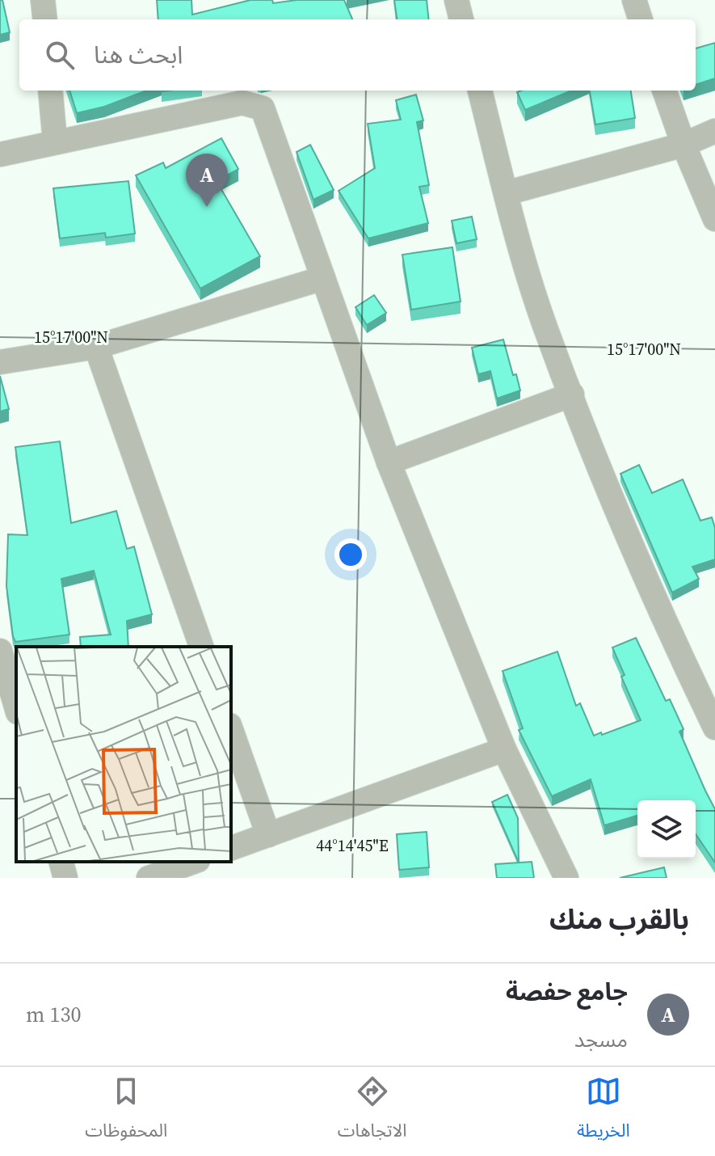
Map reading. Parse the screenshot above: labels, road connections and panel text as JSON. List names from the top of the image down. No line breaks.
{"page":{"search":"ابحث هنا","pins":"A","heading":"بالقرب منك","list":[{"mark":"A","name":"جامع حفصة","note":"مسجد","value":"130 m"}],"nav":["الخريطة","الاتجاهات","المحفوظات"]},"coordinates":["15°17'00\"N","44°14'45\"E"]}
